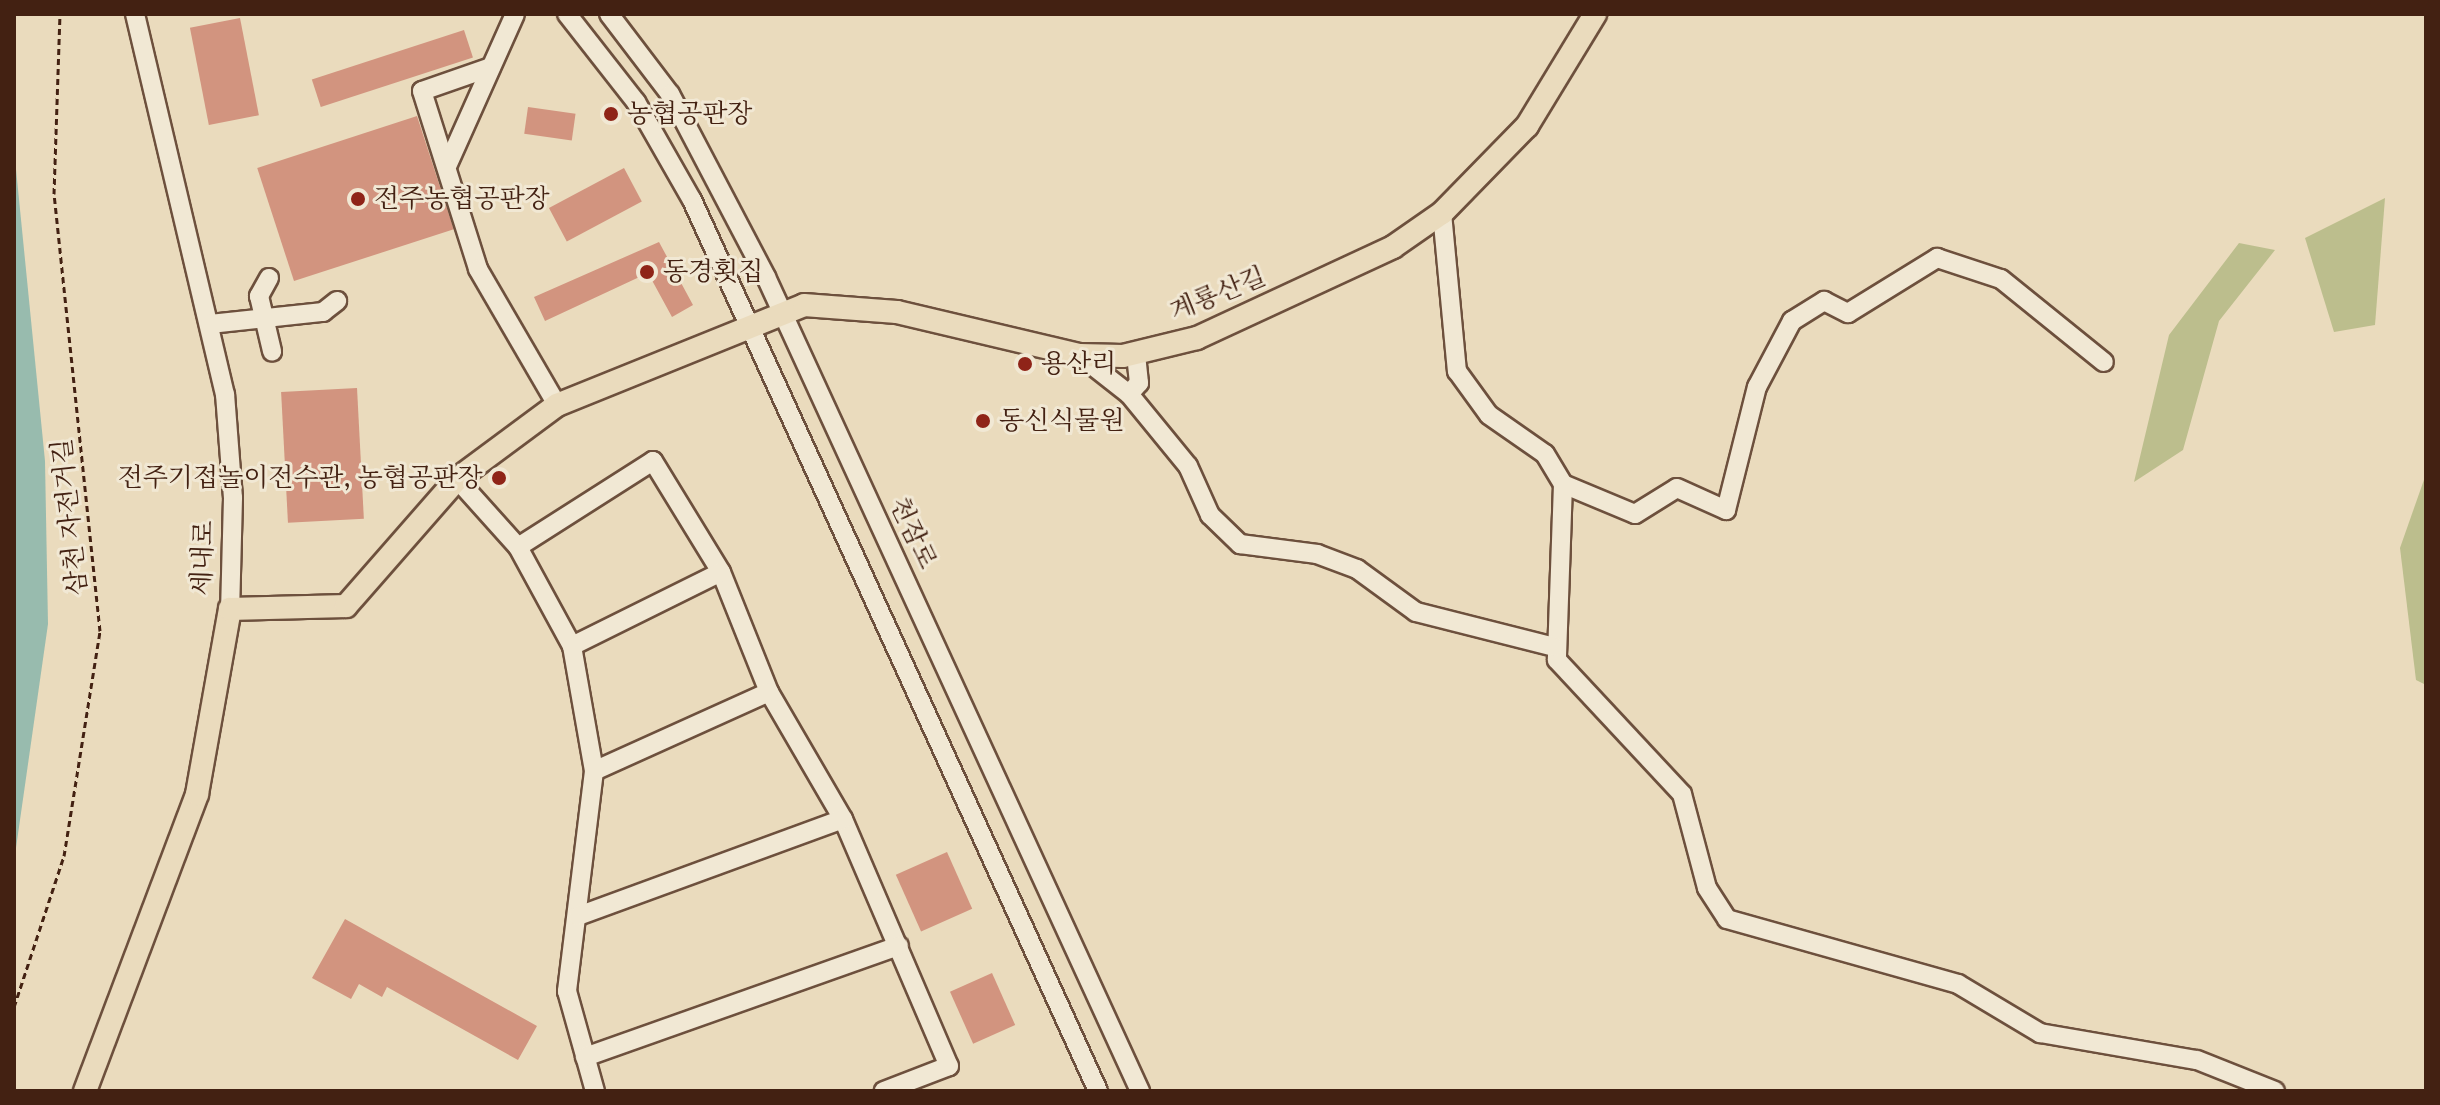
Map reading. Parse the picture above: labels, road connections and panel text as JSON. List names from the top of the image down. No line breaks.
{"streets":{"main road":["계룡산길","세내로"],"street":["천잠로"],"path":["삼천 자전거길"]},"crossings":[["계룡산길","천잠로"]],"places":["농협공판장","전주농협공판장","동경횟집","용산리","동신식물원","전주기접놀이전수관, 농협공판장"]}
